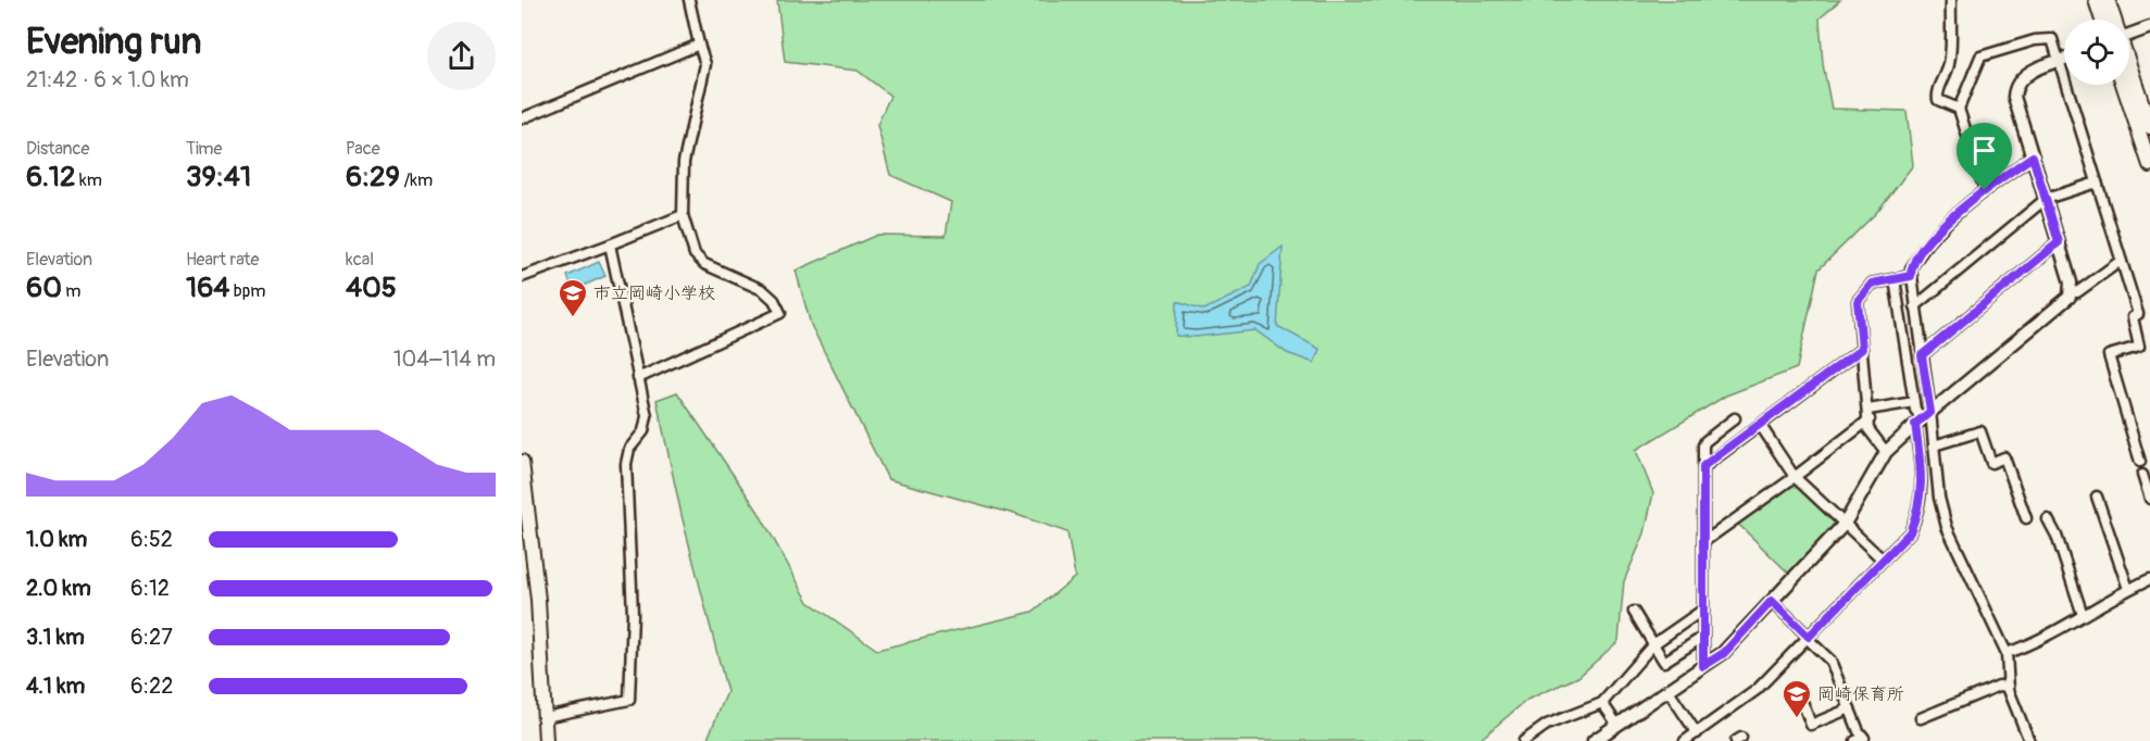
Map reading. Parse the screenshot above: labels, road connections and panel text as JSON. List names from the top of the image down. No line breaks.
{"places":{"school or university":["市立岡崎小学校","岡崎保育所"]},"page":{"heading":["Evening run","21:42 · 6 × 1.0 km"],"stats":[["Distance","6.12 km"],["Time","39:41"],["Pace","6:29 /km"],["Elevation","60 m"],["Heart rate","164 bpm"],["kcal","405"]],"chart":["Elevation","104–114 m"],"list":[{"name":"1.0 km","note":"6:52"},{"name":"2.0 km","note":"6:12"},{"name":"3.1 km","note":"6:27"},{"name":"4.1 km","note":"6:22"}]}}
